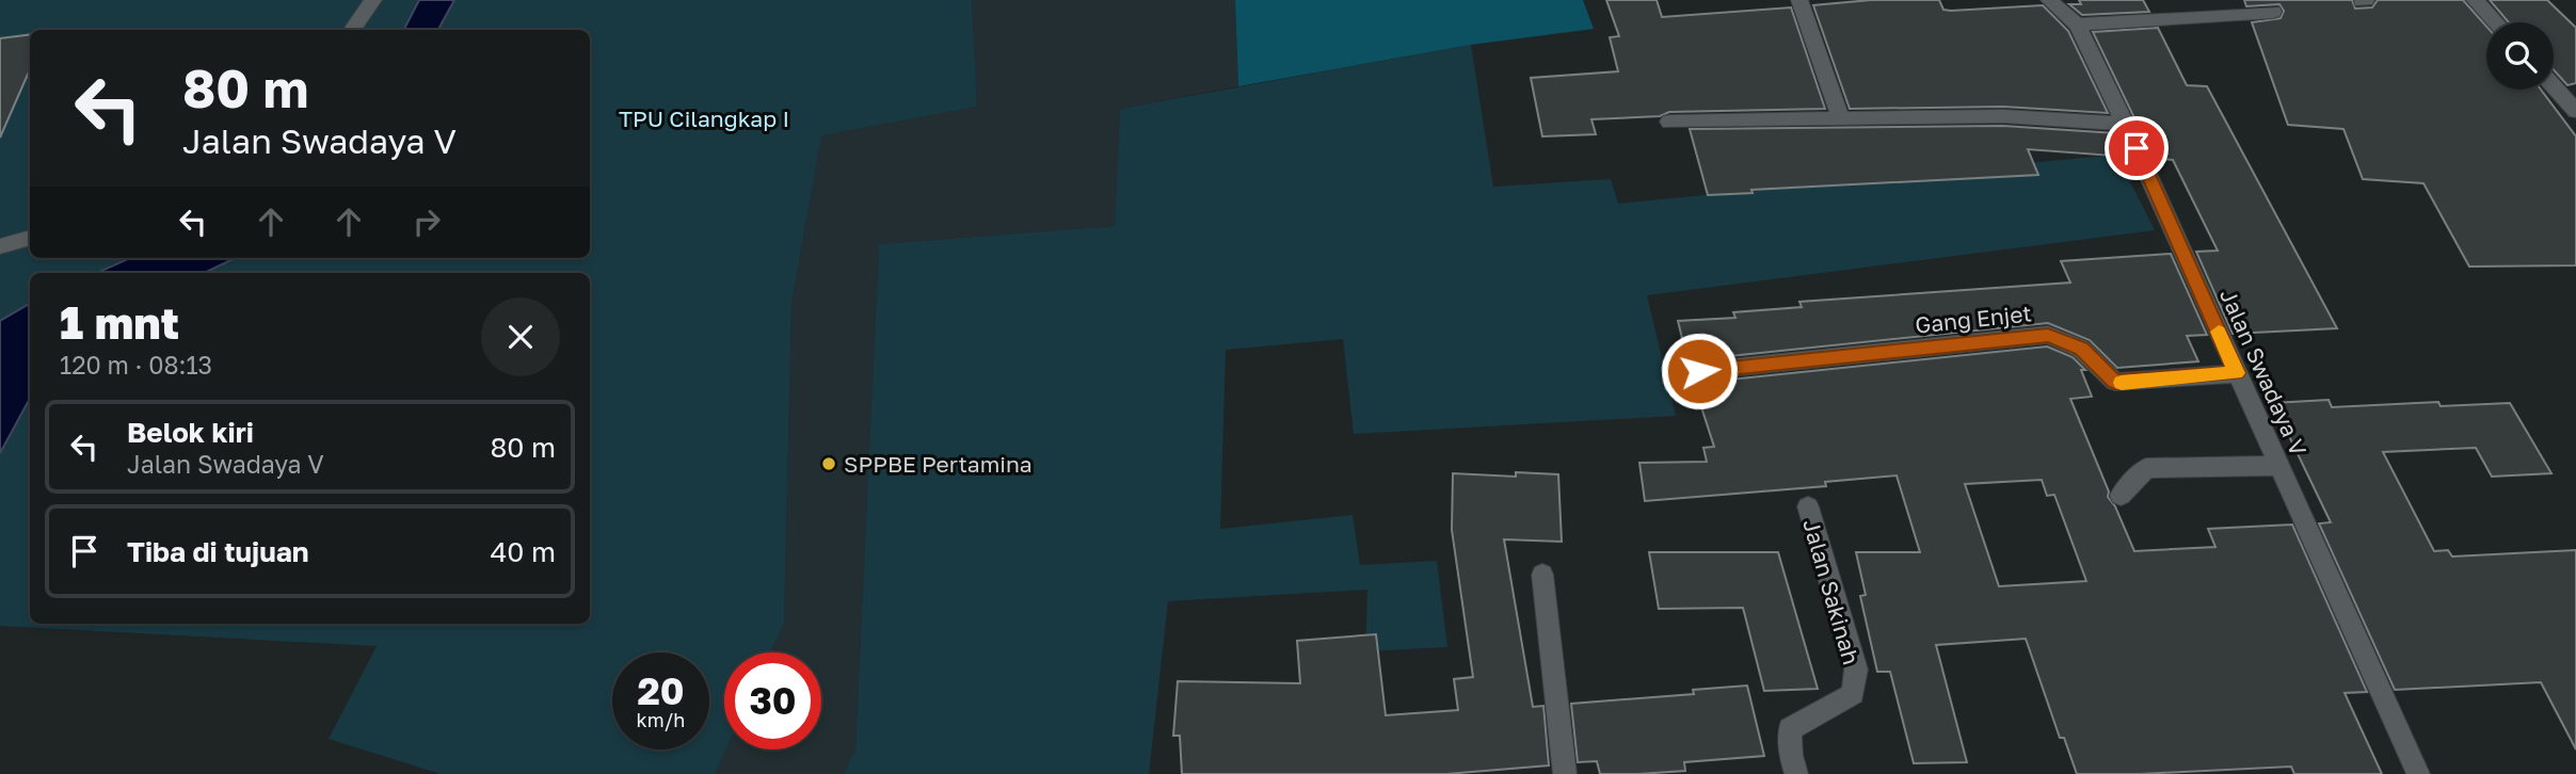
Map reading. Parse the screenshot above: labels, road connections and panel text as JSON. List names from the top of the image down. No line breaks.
{"streets":{"street":["Gang Enjet","Jalan Swadaya V","Jalan Sakinah"]},"crossings":[["Gang Enjet","Jalan Swadaya V"]],"parks":["TPU Cilangkap I"],"places":["SPPBE Pertamina"],"page":{"turn":["80 m","Jalan Swadaya V"],"heading":["1 mnt","120 m · 08:13"],"list":[{"name":"Belok kiri","note":"Jalan Swadaya V","value":"80 m"},{"name":"Tiba di tujuan","value":"40 m"}],"speed":"20 km/h","limit":"30"}}
